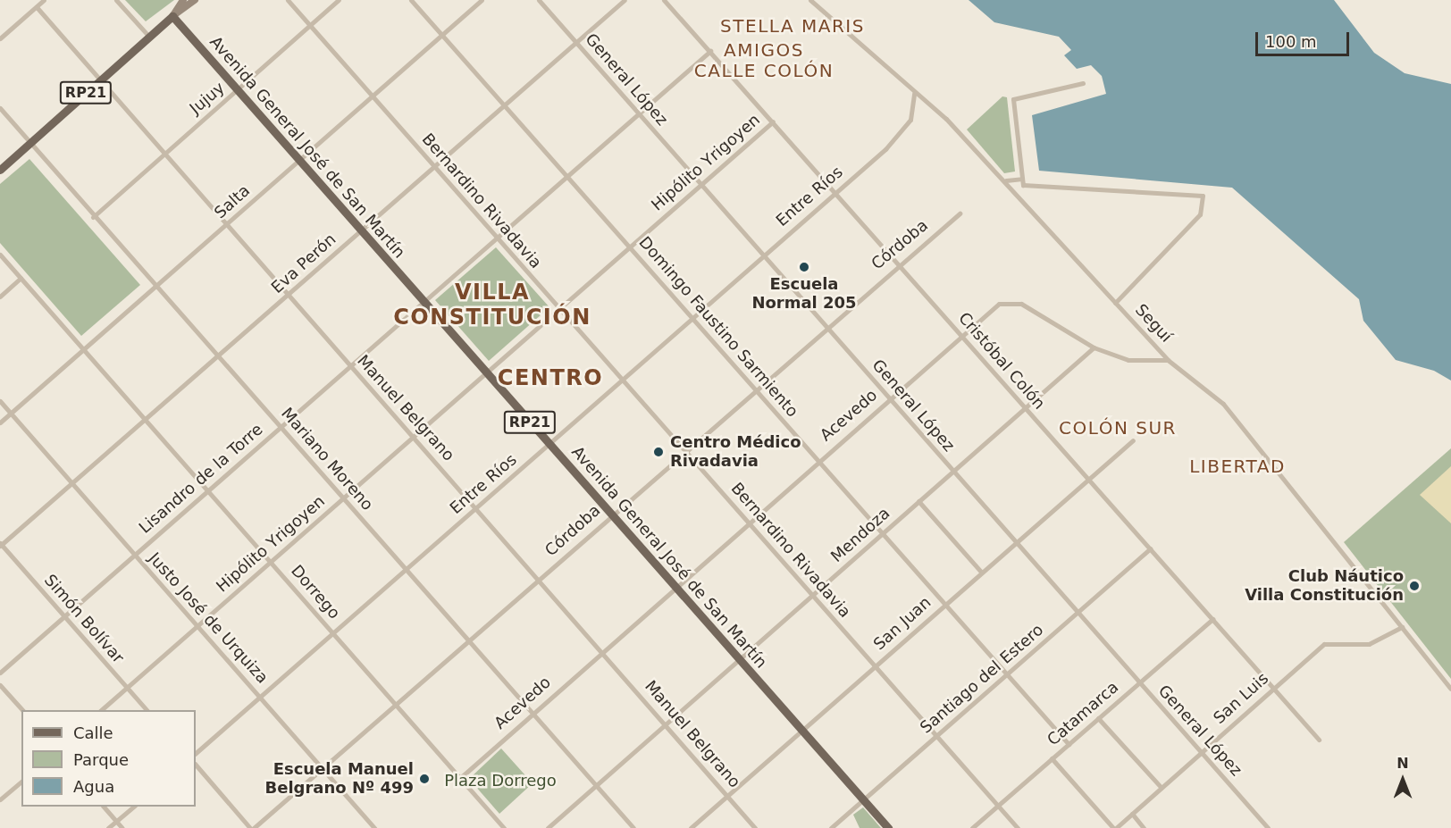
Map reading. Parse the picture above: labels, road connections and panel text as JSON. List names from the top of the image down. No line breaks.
{"streets":{"main road":["RP21","Avenida General José de San Martín"],"street":["General López","Jujuy","Hipólito Yrigoyen","Entre Ríos","Bernardino Rivadavia","Salta","Córdoba","Eva Perón","Seguí","Domingo Faustino Sarmiento","Cristóbal Colón","Manuel Belgrano","Acevedo","Mariano Moreno","Lisandro de la Torre","Mendoza","Dorrego","Justo José de Urquiza","Simón Bolívar","San Juan","Santiago del Estero","San Luis","Catamarca"]},"crossings":[["General López","Hipólito Yrigoyen"],["General López","Entre Ríos"],["General López","Córdoba"],["General López","Eva Perón"],["General López","Acevedo"],["General López","Lisandro de la Torre"],["General López","Mendoza"],["General López","San Juan"],["General López","Santiago del Estero"],["General López","San Luis"],["General López","Catamarca"],["RP21","Avenida General José de San Martín"],["RP21","Manuel Belgrano"],["RP21","Mariano Moreno"],["Jujuy","Avenida General José de San Martín"],["Jujuy","Bernardino Rivadavia"],["Jujuy","Manuel Belgrano"],["Jujuy","Mariano Moreno"],["Avenida General José de San Martín","Hipólito Yrigoyen"],["Avenida General José de San Martín","Entre Ríos"],["Avenida General José de San Martín","Salta"],["Avenida General José de San Martín","Córdoba"],["Avenida General José de San Martín","Eva Perón"],["Avenida General José de San Martín","Acevedo"],["Avenida General José de San Martín","Lisandro de la Torre"],["Avenida General José de San Martín","Mendoza"],["Avenida General José de San Martín","San Juan"],["Avenida General José de San Martín","Santiago del Estero"],["Hipólito Yrigoyen","Bernardino Rivadavia"],["Hipólito Yrigoyen","Domingo Faustino Sarmiento"],["Hipólito Yrigoyen","Cristóbal Colón"],["Hipólito Yrigoyen","Manuel Belgrano"],["Hipólito Yrigoyen","Mariano Moreno"],["Hipólito Yrigoyen","Dorrego"],["Hipólito Yrigoyen","Justo José de Urquiza"],["Hipólito Yrigoyen","Simón Bolívar"],["Entre Ríos","Bernardino Rivadavia"],["Entre Ríos","Seguí"],["Entre Ríos","Domingo Faustino Sarmiento"],["Entre Ríos","Cristóbal Colón"],["Entre Ríos","Manuel Belgrano"],["Entre Ríos","Mariano Moreno"],["Entre Ríos","Dorrego"],["Entre Ríos","Justo José de Urquiza"],["Bernardino Rivadavia","Salta"],["Bernardino Rivadavia","Córdoba"],["Bernardino Rivadavia","Eva Perón"],["Bernardino Rivadavia","Acevedo"],["Bernardino Rivadavia","Lisandro de la Torre"],["Bernardino Rivadavia","Mendoza"],["Bernardino Rivadavia","San Juan"],["Bernardino Rivadavia","Santiago del Estero"],["Bernardino Rivadavia","Catamarca"],["Salta","Domingo Faustino Sarmiento"],["Salta","Manuel Belgrano"],["Salta","Mariano Moreno"],["Salta","Dorrego"],["Salta","Justo José de Urquiza"],["Córdoba","Domingo Faustino Sarmiento"],["Córdoba","Cristóbal Colón"],["Córdoba","Manuel Belgrano"],["Córdoba","Mariano Moreno"],["Córdoba","Dorrego"],["Córdoba","Justo José de Urquiza"],["Eva Perón","Domingo Faustino Sarmiento"],["Eva Perón","Manuel Belgrano"],["Eva Perón","Mariano Moreno"],["Eva Perón","Dorrego"],["Eva Perón","Justo José de Urquiza"],["Eva Perón","Simón Bolívar"],["Seguí","Acevedo"],["Seguí","San Luis"],["Domingo Faustino Sarmiento","Acevedo"],["Domingo Faustino Sarmiento","Lisandro de la Torre"],["Domingo Faustino Sarmiento","Mendoza"],["Domingo Faustino Sarmiento","San Juan"],["Domingo Faustino Sarmiento","Santiago del Estero"],["Domingo Faustino Sarmiento","Catamarca"],["Cristóbal Colón","Acevedo"],["Cristóbal Colón","Lisandro de la Torre"],["Cristóbal Colón","Mendoza"],["Cristóbal Colón","San Juan"],["Cristóbal Colón","Santiago del Estero"],["Cristóbal Colón","San Luis"],["Cristóbal Colón","Catamarca"],["Manuel Belgrano","Acevedo"],["Manuel Belgrano","Lisandro de la Torre"],["Manuel Belgrano","Mendoza"],["Manuel Belgrano","San Juan"],["Acevedo","Mariano Moreno"],["Acevedo","Mendoza"],["Acevedo","Dorrego"],["Mariano Moreno","Lisandro de la Torre"],["Mariano Moreno","Mendoza"],["Lisandro de la Torre","Dorrego"],["Lisandro de la Torre","Justo José de Urquiza"],["Lisandro de la Torre","Simón Bolívar"]],"districts":["STELLA MARIS","AMIGOS CALLE COLÓN","VILLA CONSTITUCIÓN","CENTRO","COLÓN SUR","LIBERTAD"],"parks":["Plaza Dorrego"],"places":["Escuela Normal 205","Centro Médico Rivadavia","Club Náutico Villa Constitución","Escuela Manuel Belgrano Nº 499"],"legend":["Calle","Parque","Agua"],"scale_bar":"100 m","north":"top"}
